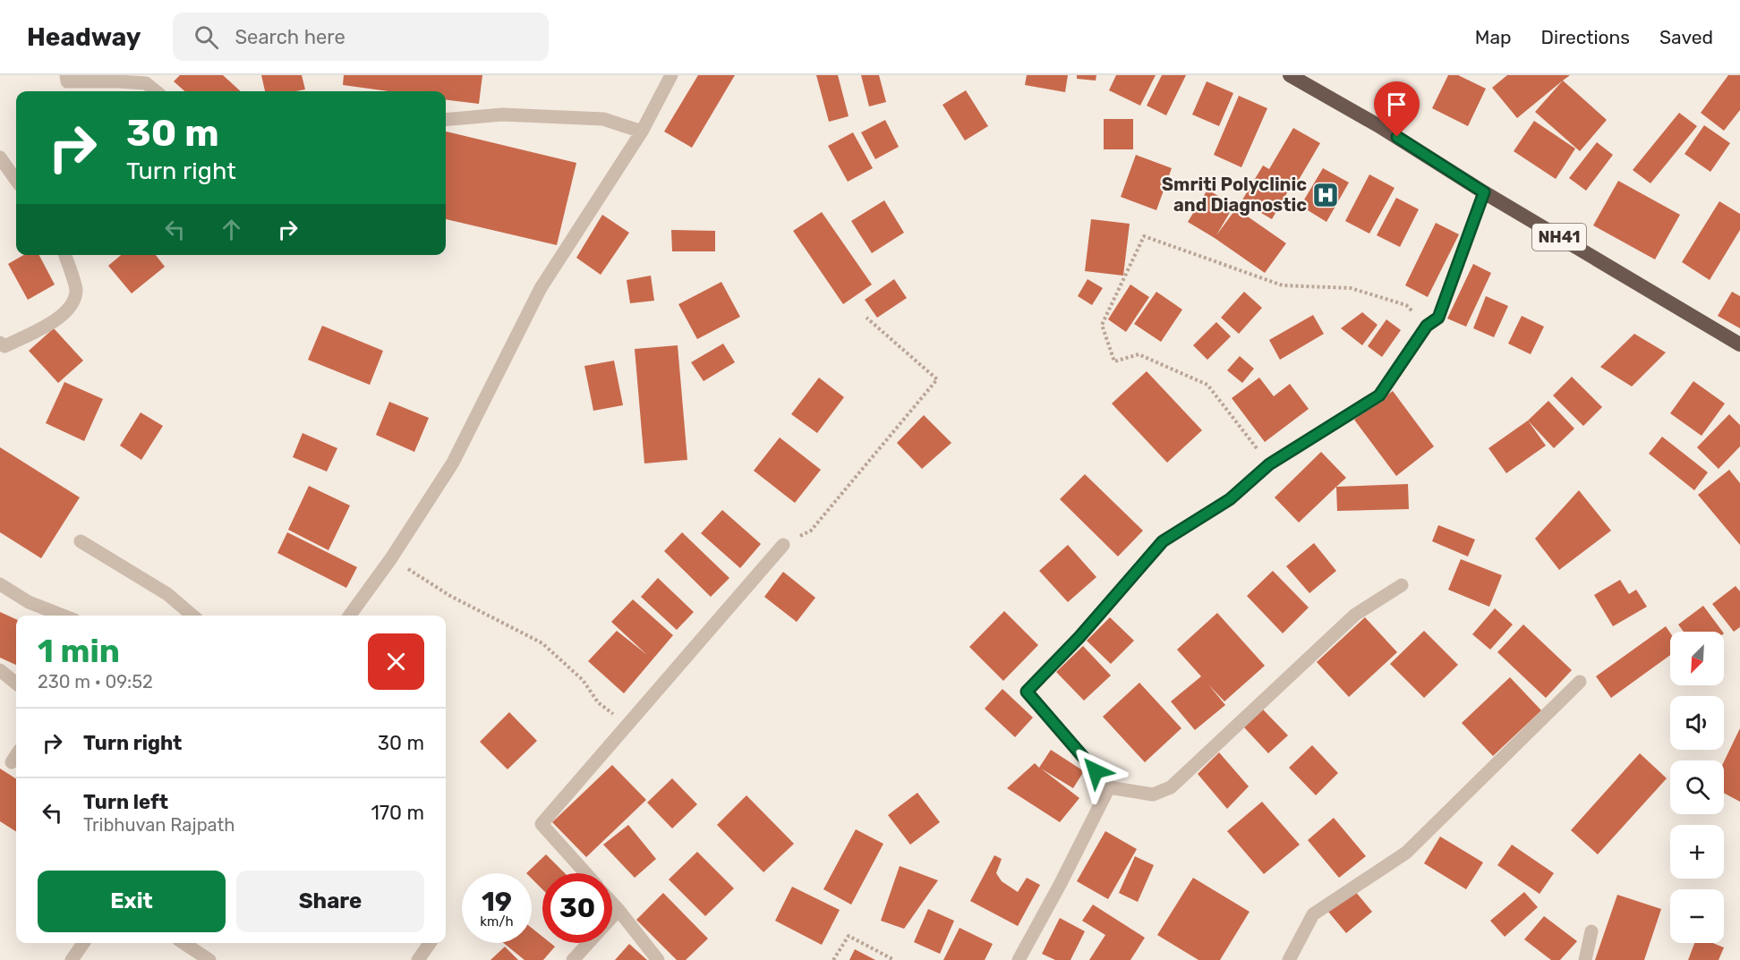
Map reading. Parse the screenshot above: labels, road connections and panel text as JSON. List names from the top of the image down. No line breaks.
{"streets":{"highway":["NH41"]},"places":{"hospital":["Smriti Polyclinic and Diagnostic"]},"north":"bottom left","page":{"header":"Headway","search":"Search here","nav":["Map","Directions","Saved"],"turn":["30 m","Turn right"],"heading":["1 min","230 m · 09:52"],"map_buttons":["+","−"],"list":[{"name":"Turn right","value":"30 m"},{"name":"Turn left","note":"Tribhuvan Rajpath","value":"170 m"}],"buttons":["Exit","Share"],"speed":"19 km/h","limit":"30"}}
